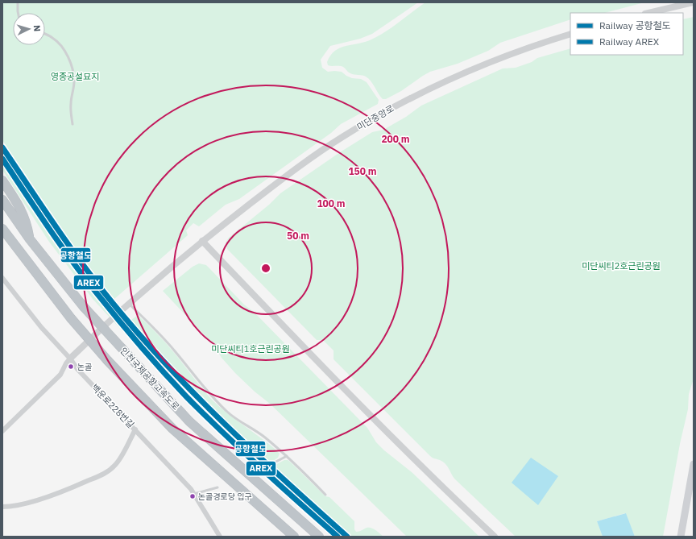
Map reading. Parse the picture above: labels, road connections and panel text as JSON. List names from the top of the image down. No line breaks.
{"streets":{"highway":["인천국제공항고속도로"],"street":["미단중앙로","백운로228번길"]},"crossings":[["미단중앙로","백운로228번길"]],"parks":["영종공설묘지","미단씨티2호근린공원","미단씨티1호근린공원"],"places":["논골","논골경로당 입구"],"lines":["rail line 공항철도","rail line AREX"],"legend":["Railway 공항철도","Railway AREX"],"north":"right","rings":["200 m","150 m","100 m","50 m"]}
